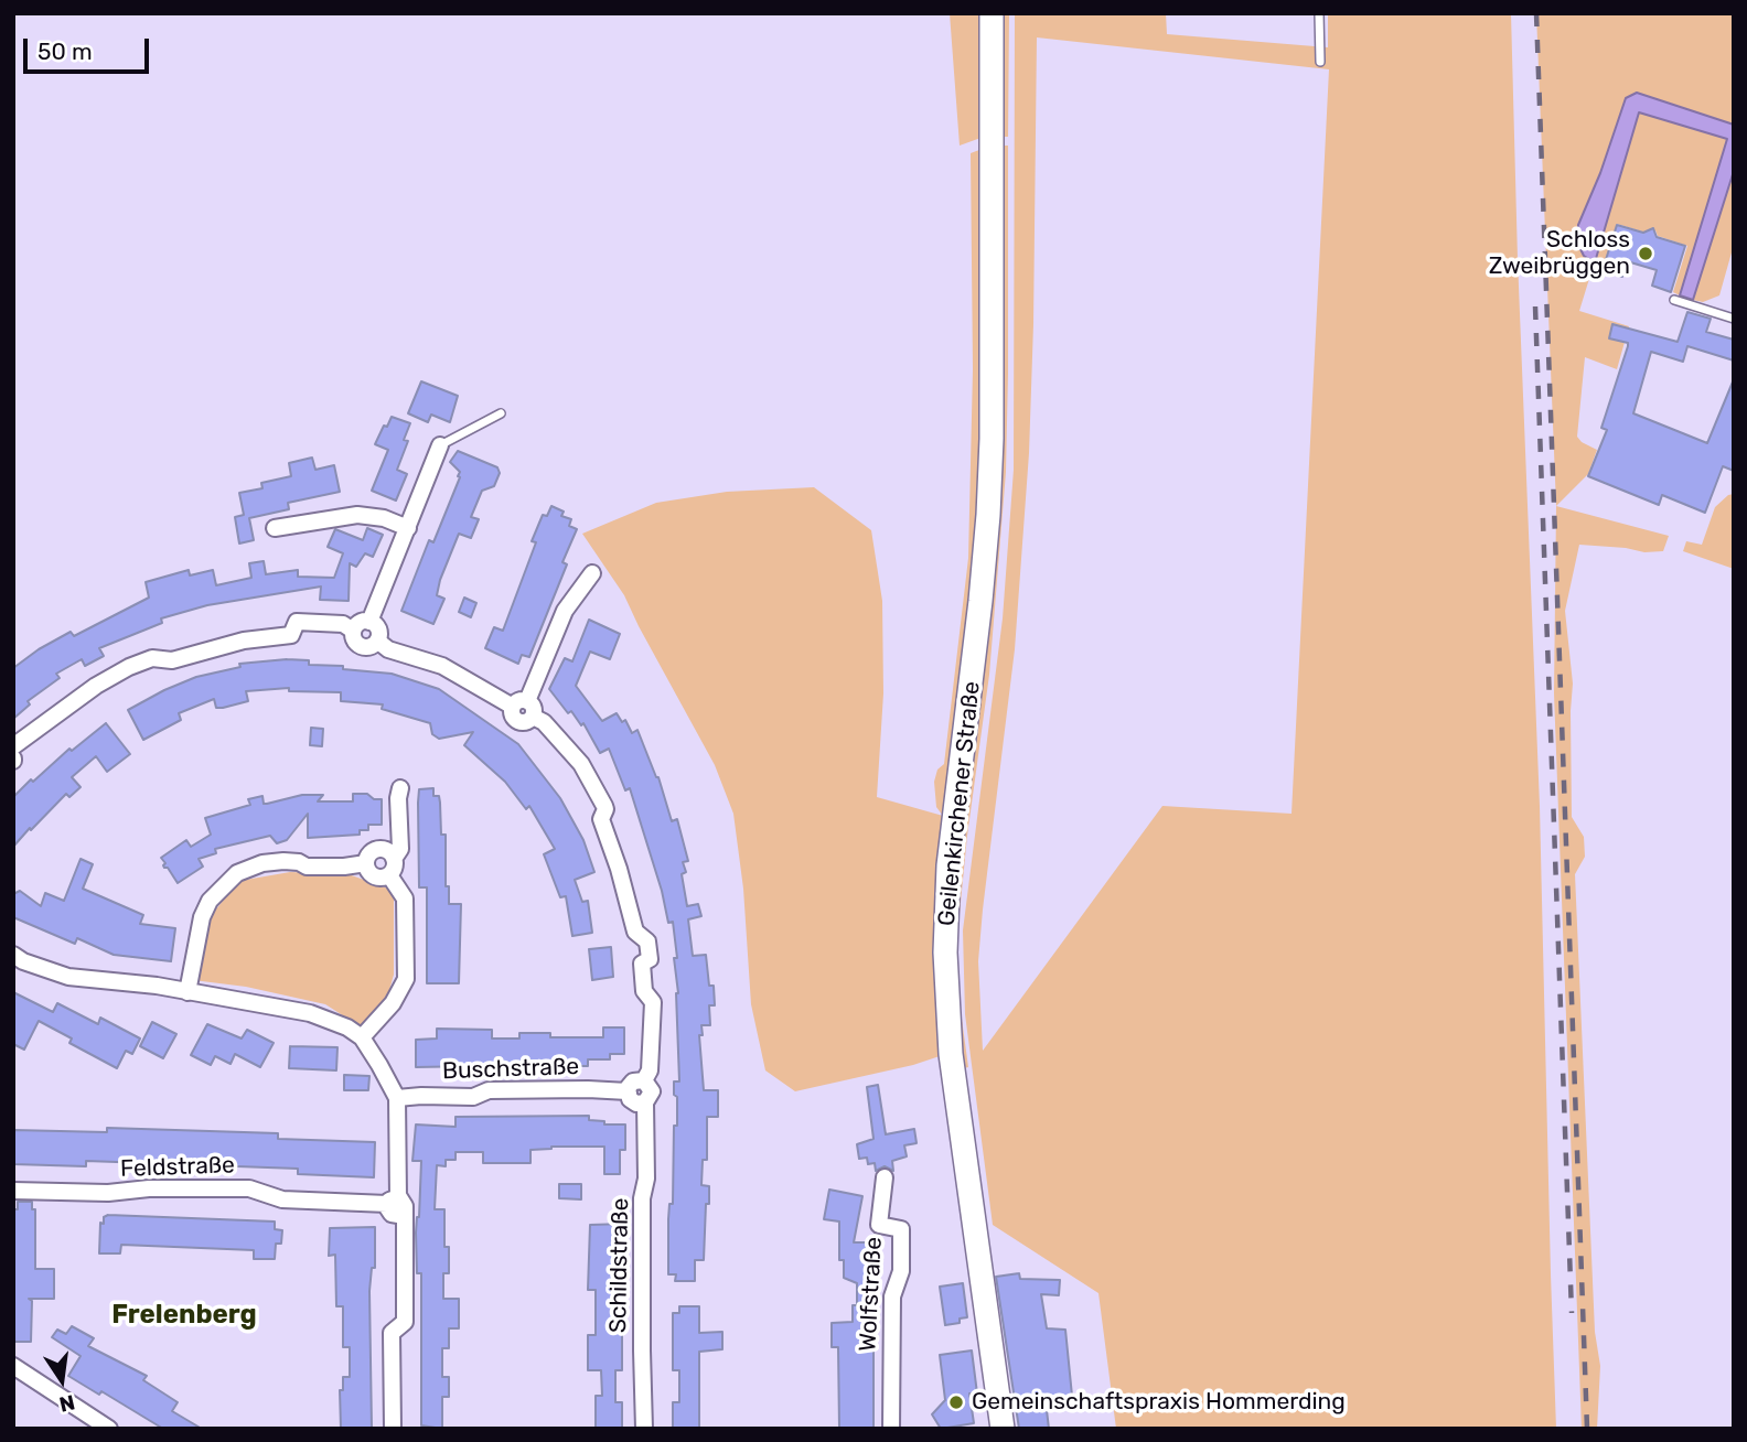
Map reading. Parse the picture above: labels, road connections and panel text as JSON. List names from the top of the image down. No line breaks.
{"streets":{"main road":["Geilenkirchener Straße"],"street":["Buschstraße","Feldstraße","Schildstraße","Wolfstraße"]},"crossings":[["Buschstraße","Schildstraße"]],"districts":["Frelenberg"],"places":["Schloss Zweibrüggen","Gemeinschaftspraxis Hommerding"],"scale_bar":"50 m","north":"bottom"}
